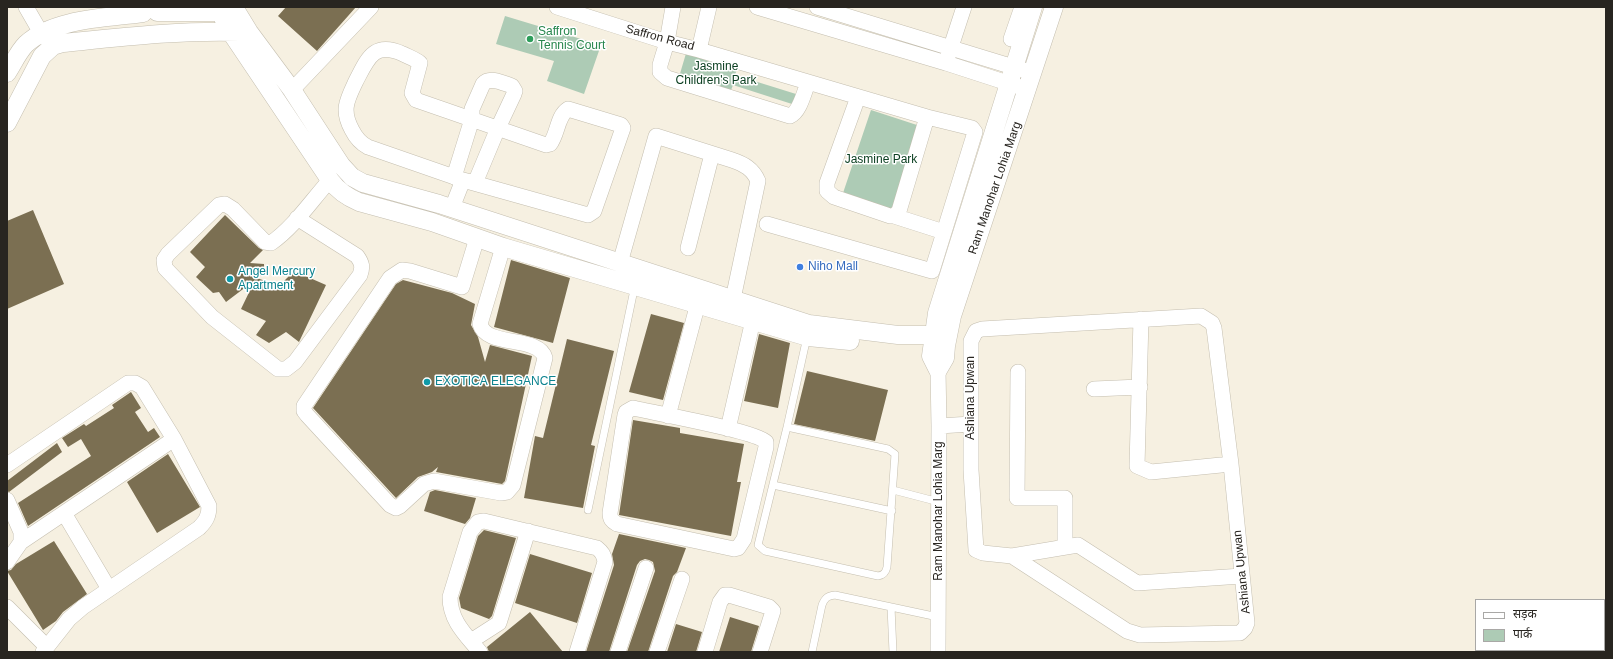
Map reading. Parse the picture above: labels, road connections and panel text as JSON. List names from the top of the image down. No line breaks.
{"streets":{"street":["Saffron Road","Ram Manohar Lohia Marg","Ashiana Upwan"]},"parks":["Jasmine Children's Park","Jasmine Park"],"places":["Saffron Tennis Court","Niho Mall","Angel Mercury Apartment","EXOTICA ELEGANCE"],"legend":["सड़क","पार्क"]}
